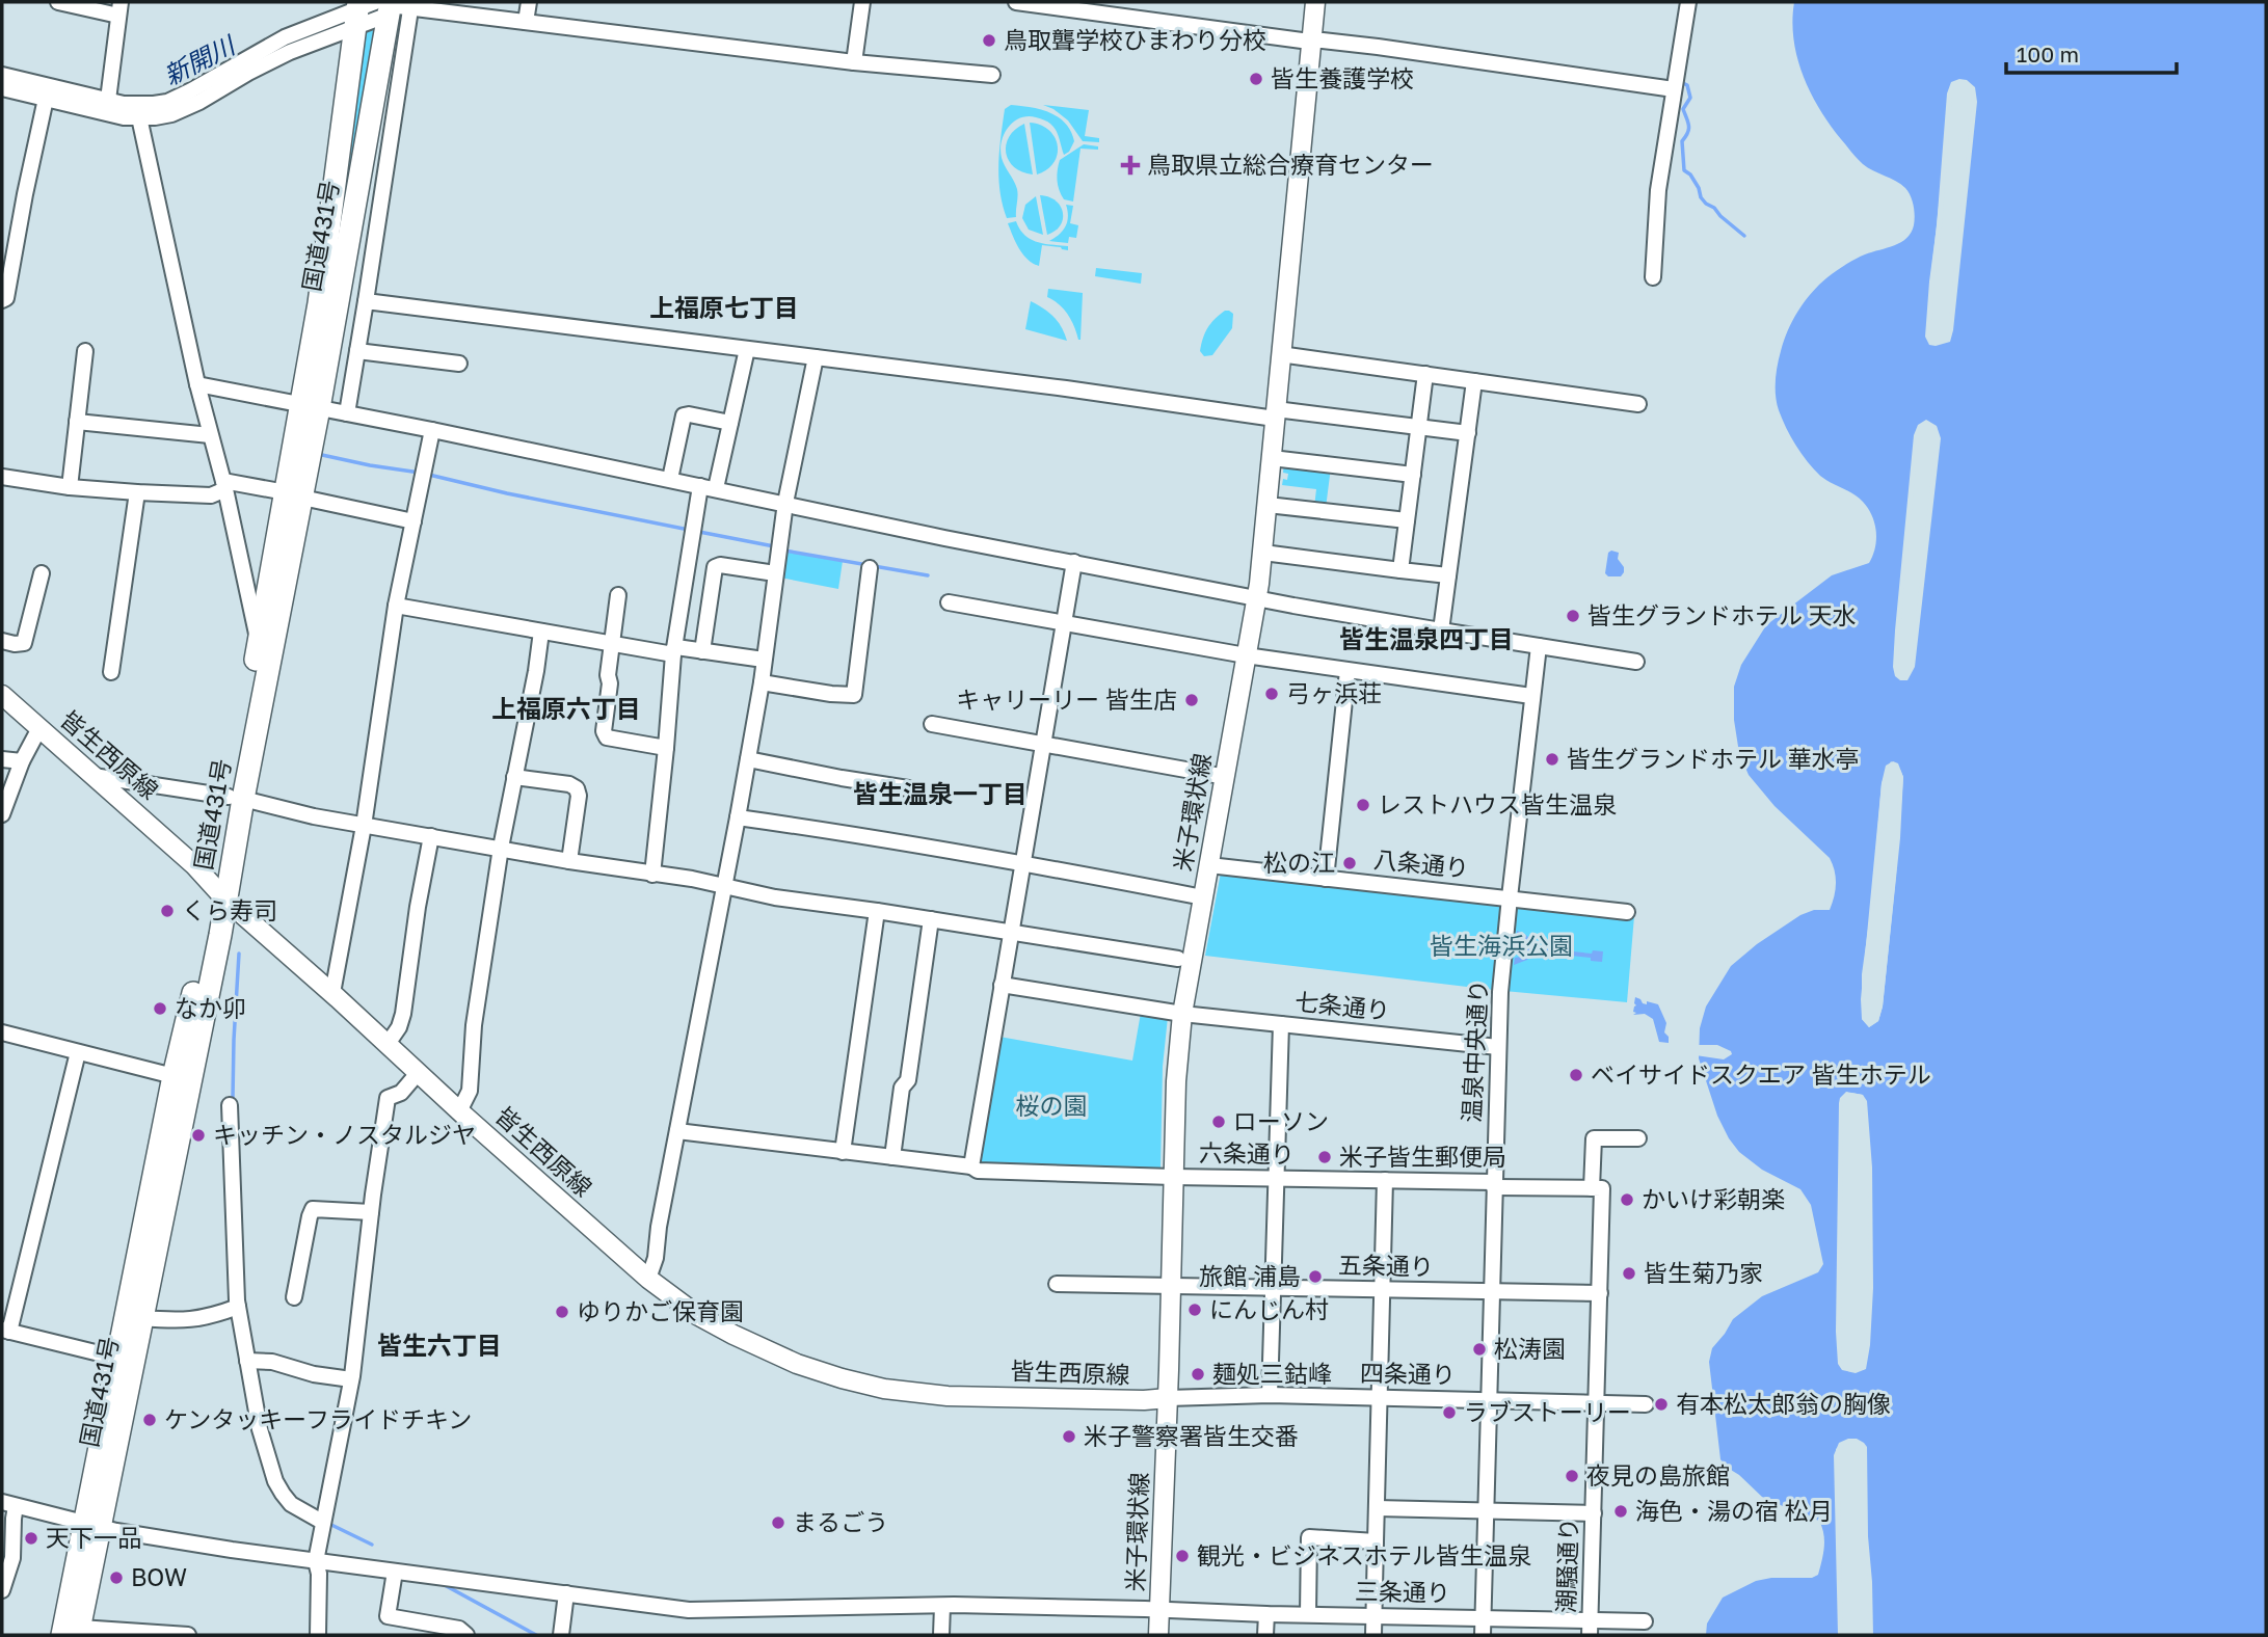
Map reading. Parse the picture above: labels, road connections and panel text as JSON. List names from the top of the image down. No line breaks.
{"streets":{"highway":["国道431号"],"main road":["皆生西原線","米子環状線"],"street":["八条通り","七条通り","温泉中央通り","六条通り","五条通り","四条通り","潮騒通り","三条通り"]},"crossings":[["国道431号","皆生西原線"],["国道431号","三条通り"],["皆生西原線","米子環状線"],["皆生西原線","四条通り"],["米子環状線","八条通り"],["米子環状線","七条通り"],["米子環状線","六条通り"],["米子環状線","五条通り"],["米子環状線","四条通り"],["米子環状線","三条通り"],["八条通り","温泉中央通り"],["七条通り","温泉中央通り"],["温泉中央通り","六条通り"],["温泉中央通り","五条通り"],["温泉中央通り","四条通り"],["温泉中央通り","三条通り"],["六条通り","潮騒通り"],["五条通り","潮騒通り"],["四条通り","潮騒通り"],["潮騒通り","三条通り"]],"districts":["上福原七丁目","皆生温泉四丁目","上福原六丁目","皆生温泉一丁目","皆生六丁目"],"water":["新開川"],"parks":["皆生海浜公園","桜の園"],"places":{"other":["鳥取聾学校ひまわり分校","皆生養護学校","皆生グランドホテル 天水","弓ヶ浜荘","キャリーリー 皆生店","皆生グランドホテル 華水亭","レストハウス皆生温泉","松の江","くら寿司","なか卯","ベイサイドスクエア 皆生ホテル","ローソン","キッチン・ノスタルジヤ","米子皆生郵便局","かいけ彩朝楽","皆生菊乃家","旅館 浦島","にんじん村","ゆりかご保育園","松涛園","麺処三鈷峰","有本松太郎翁の胸像","ラブストーリー","ケンタッキーフライドチキン","米子警察署皆生交番","夜見の島旅館","海色・湯の宿 松月","まるごう","天下一品","観光・ビジネスホテル皆生温泉","BOW"],"health":["鳥取県立総合療育センター"]},"scale_bar":"100 m"}
